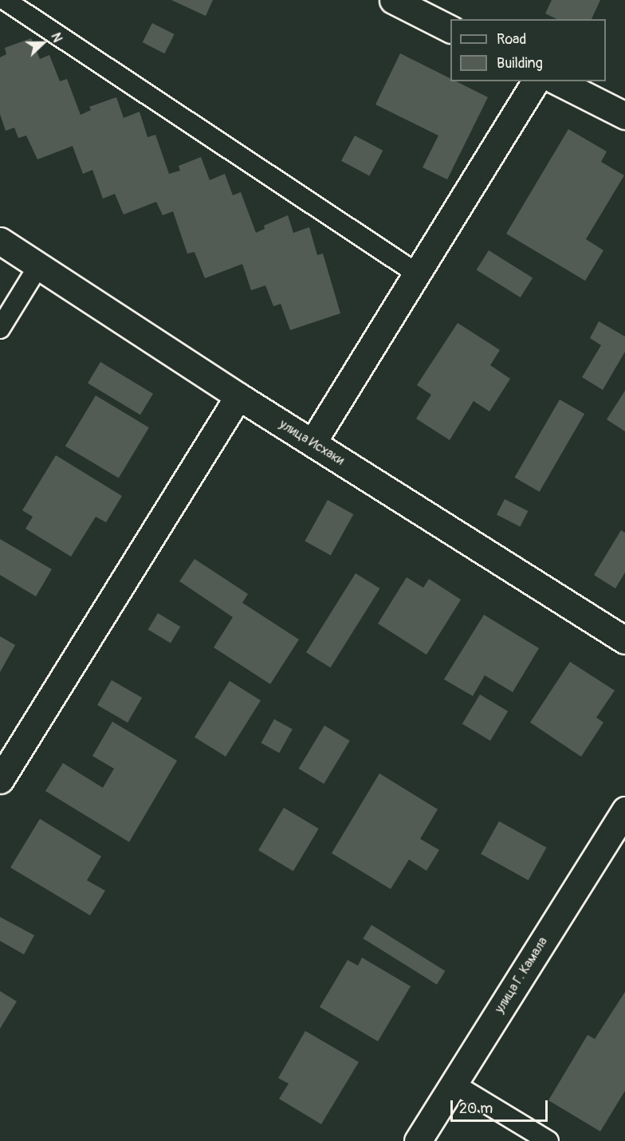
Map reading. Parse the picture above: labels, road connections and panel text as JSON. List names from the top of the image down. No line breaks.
{"streets":{"street":["улица Исхаки","улица Г. Камала"]},"legend":["Road","Building"],"scale_bar":"20 m","north":"right"}
